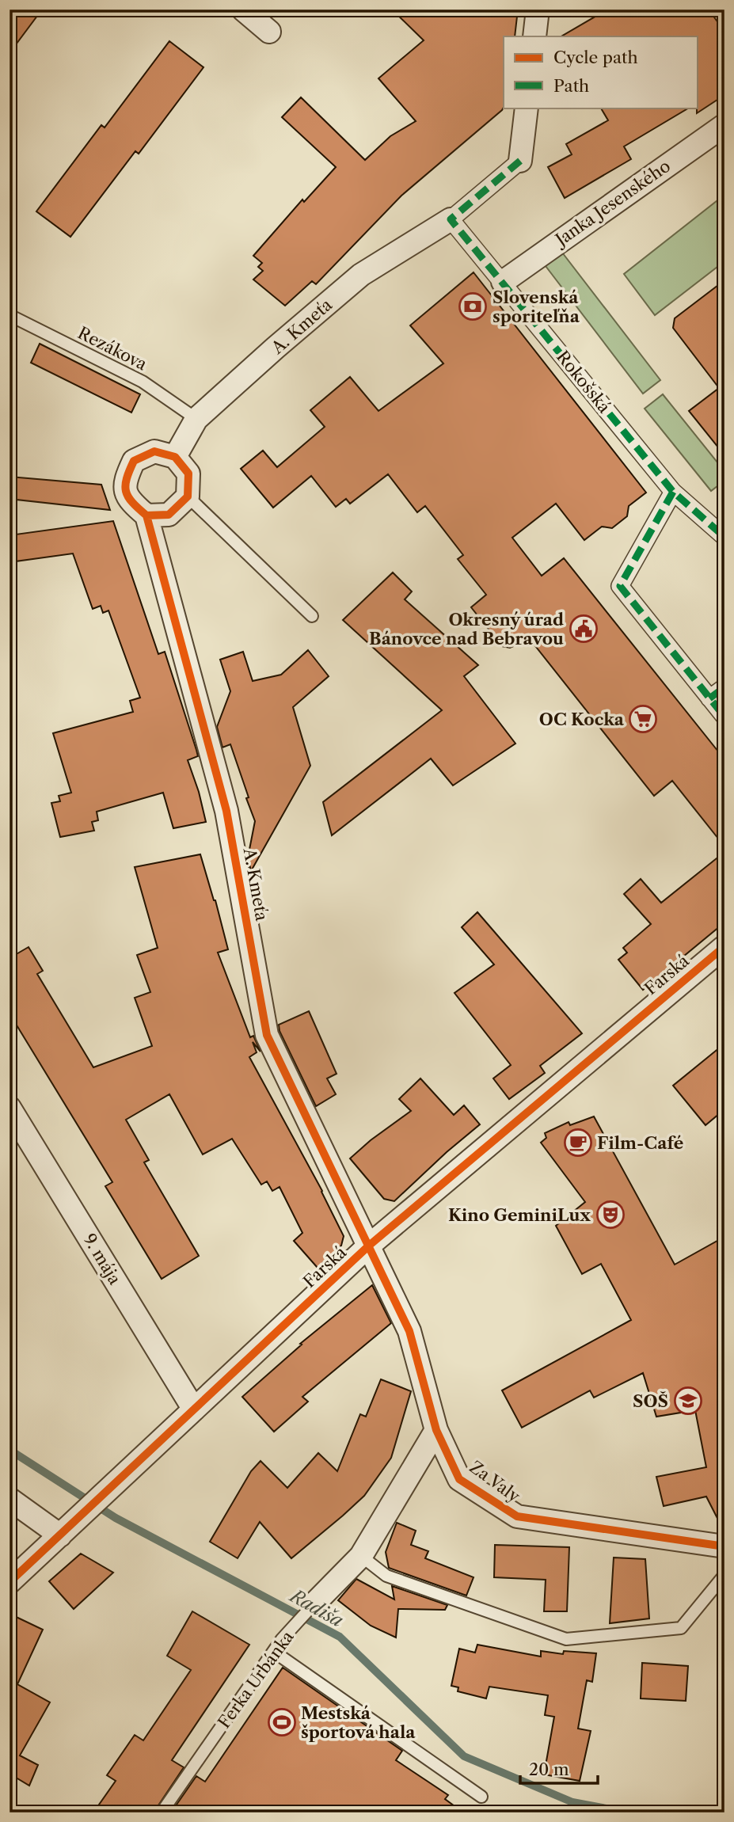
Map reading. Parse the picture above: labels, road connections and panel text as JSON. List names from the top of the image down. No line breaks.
{"streets":{"street":["Janka Jesenského","A. Kmeťa","Rokošská","Farská","9. mája","Za Valy","Ferka Urbánka"],"lane":["Rezákova"]},"crossings":[["Janka Jesenského","Rokošská"],["A. Kmeťa","Rezákova"],["A. Kmeťa","Rokošská"],["A. Kmeťa","Farská"],["A. Kmeťa","Za Valy"],["Farská","9. mája"],["Farská","Za Valy"],["Za Valy","Ferka Urbánka"]],"water":["Radiša"],"places":{"bank":["Slovenská sporiteľňa"],"public building":["Okresný úrad Bánovce nad Bebravou"],"supermarket":["OC Kocka"],"cafe":["Film-Café"],"theatre":["Kino GeminiLux"],"school or university":["SOŠ"],"sports":["Mestská športová hala"]},"legend":["Cycle path","Path"],"scale_bar":"20 m"}
